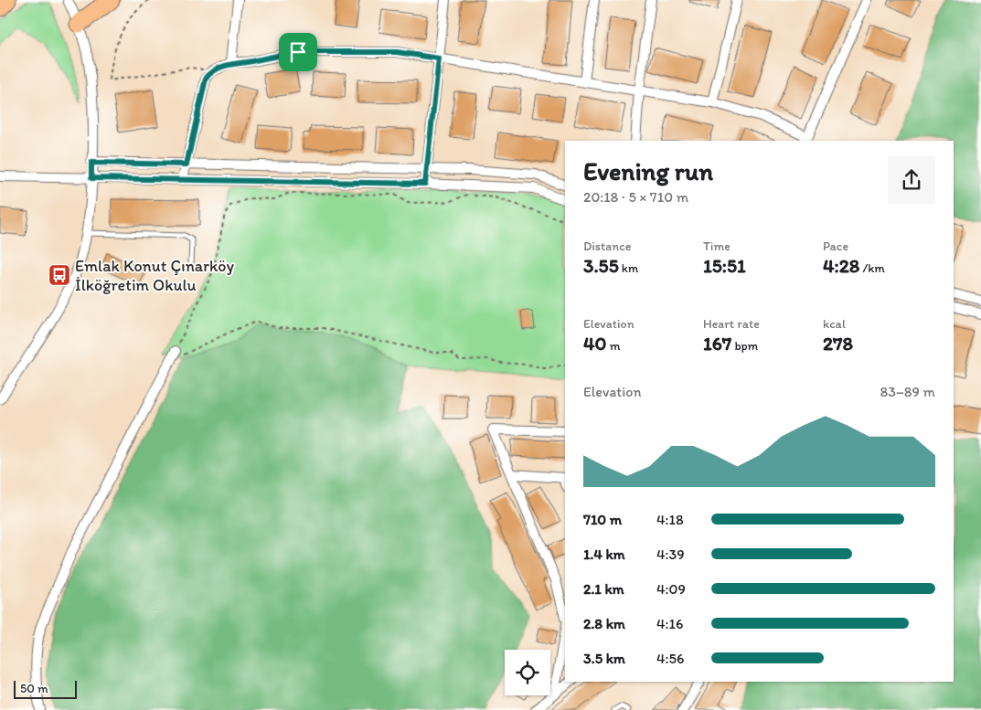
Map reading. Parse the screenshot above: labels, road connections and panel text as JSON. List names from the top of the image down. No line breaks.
{"places":{"bus stop":["Emlak Konut Çınarköy İlköğretim Okulu"]},"scale_bar":"50 m","page":{"heading":["Evening run","20:18 · 5 × 710 m"],"stats":[["Distance","3.55 km"],["Time","15:51"],["Pace","4:28 /km"],["Elevation","40 m"],["Heart rate","167 bpm"],["kcal","278"]],"chart":["Elevation","83–89 m"],"list":[{"name":"710 m","note":"4:18"},{"name":"1.4 km","note":"4:39"},{"name":"2.1 km","note":"4:09"},{"name":"2.8 km","note":"4:16"},{"name":"3.5 km","note":"4:56"}],"scale":"50 m"}}
